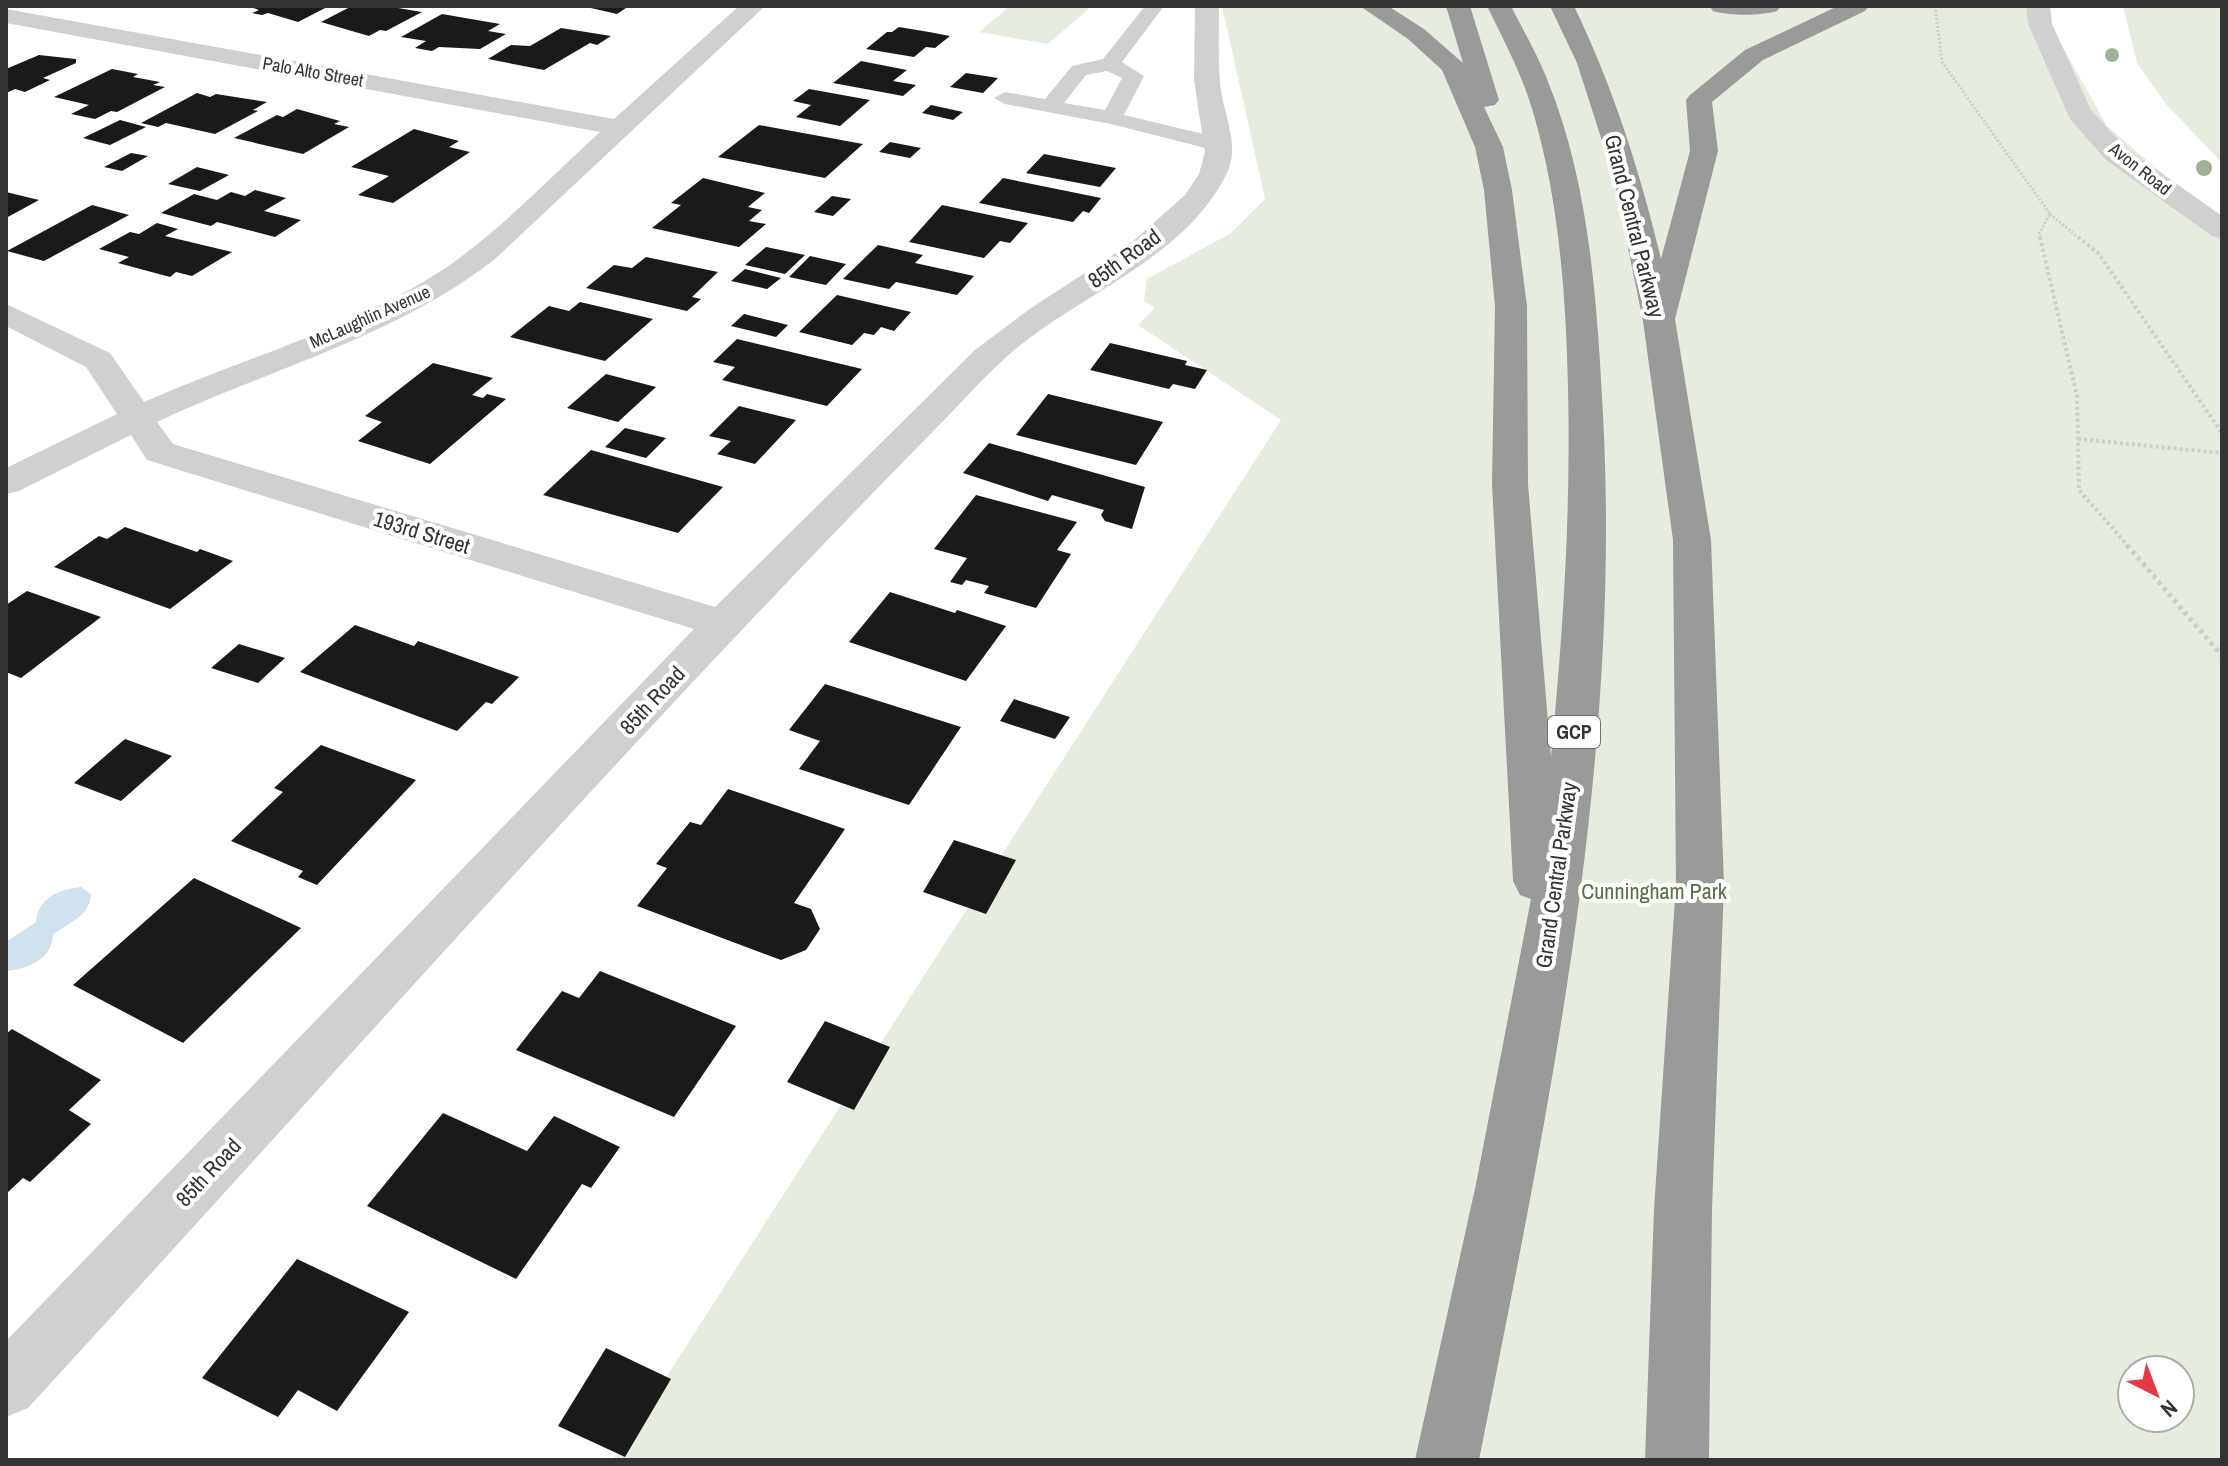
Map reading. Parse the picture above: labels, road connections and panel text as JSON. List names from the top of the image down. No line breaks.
{"streets":{"highway":["Grand Central Parkway","GCP"],"street":["Palo Alto Street","Avon Road","85th Road","McLaughlin Avenue","193rd Street"]},"crossings":[["Palo Alto Street","McLaughlin Avenue"],["85th Road","193rd Street"],["McLaughlin Avenue","193rd Street"]],"parks":["Cunningham Park"],"north":"bottom right"}
